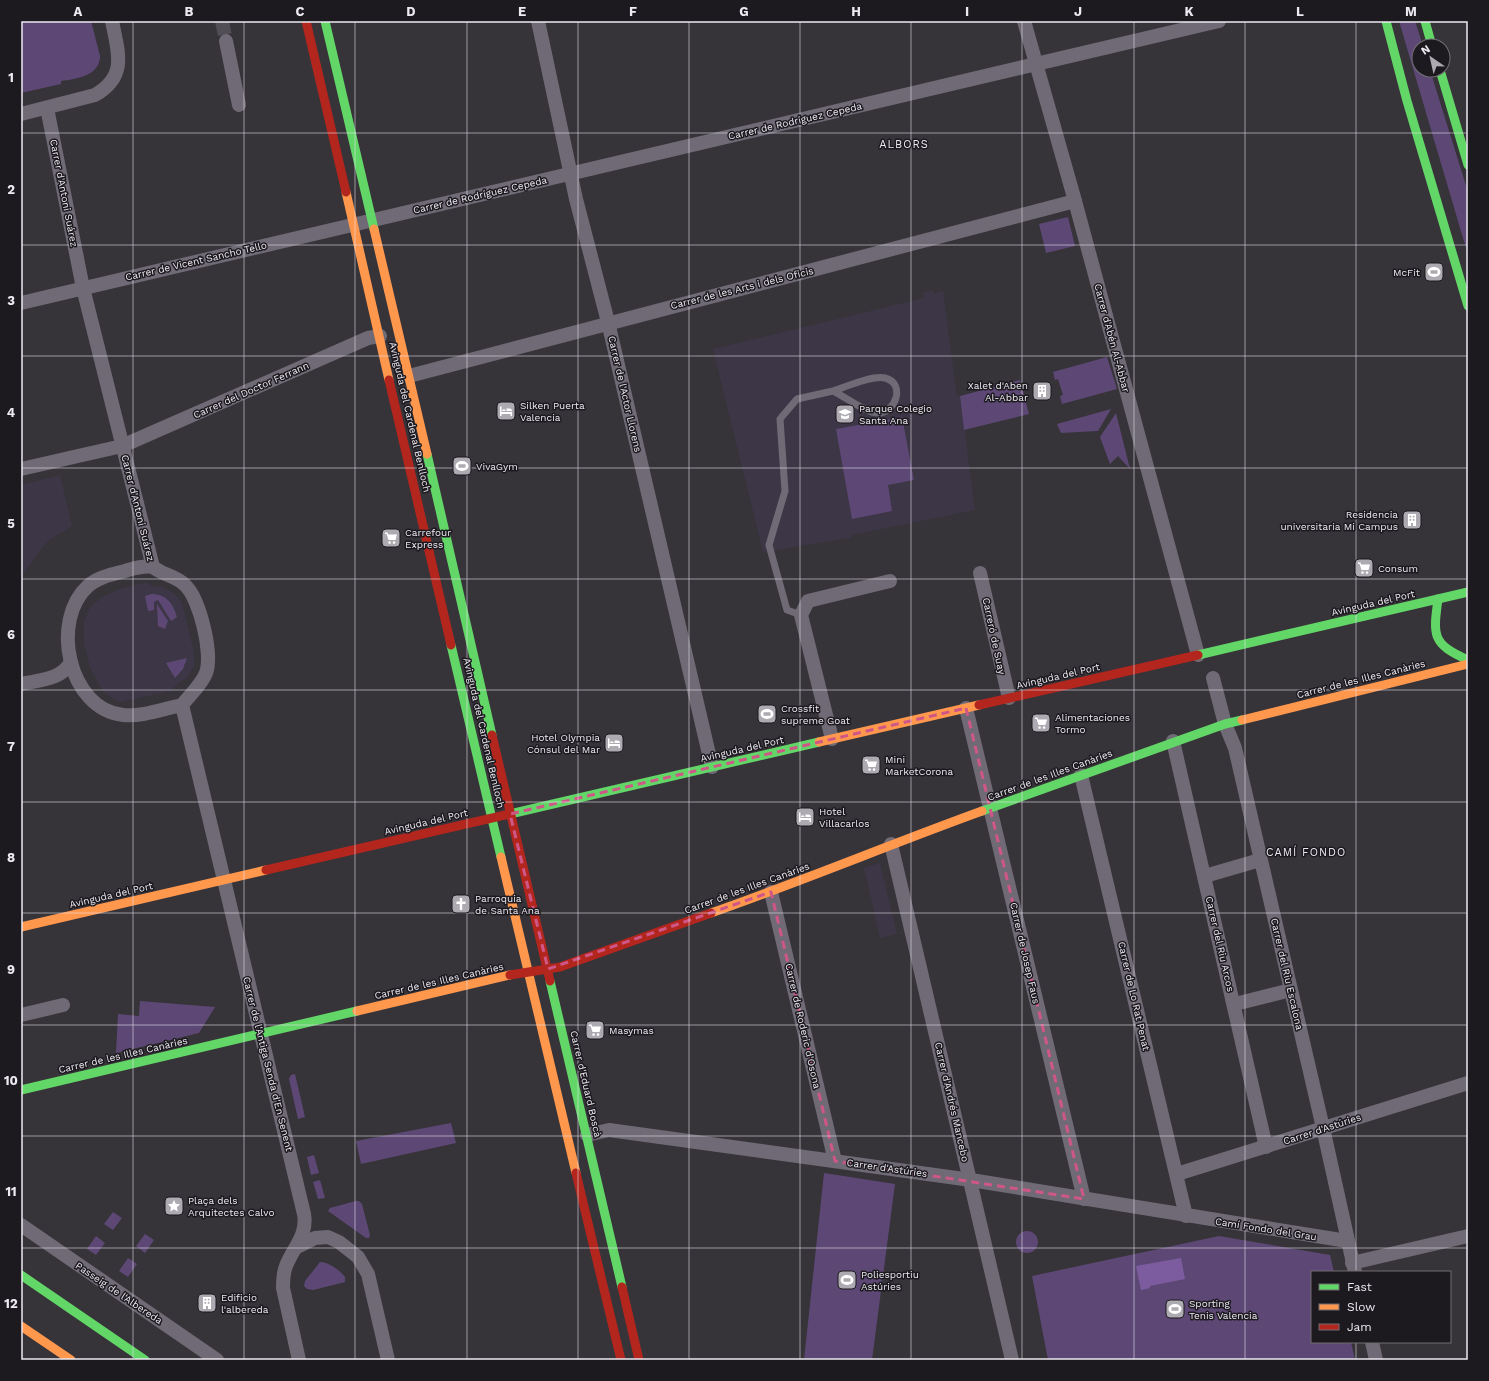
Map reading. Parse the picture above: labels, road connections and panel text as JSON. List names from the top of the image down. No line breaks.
{"streets":{"main road":["Avinguda del Cardenal Benlloch","Avinguda del Port","Carrer de les Illes Canàries","Carrer d'Eduard Boscà"],"street":["Carrer de Rodríguez Cepeda","Carrer d'Antoni Suárez","Carrer de Vicent Sancho Tello","Carrer de les Arts i dels Oficis","Carrer d'Abén Al-Abbar","Carrer del Doctor Ferrann","Carrer de l'Actor Llorens","Carreró de Suay","Carrer del Riu Arcos","Carrer de Josep Faus","Carrer del Riu Escalona","Carrer de Lo Rat Penat","Carrer de Roderic d'Osona","Carrer de l'Antiga Senda d'En Senent","Carrer d'Andrés Mancebo","Carrer d'Astúries","Camí Fondo del Grau","Passeig de l'Albereda"]},"crossings":[["Carrer de Rodríguez Cepeda","Carrer de Vicent Sancho Tello"],["Carrer de Rodríguez Cepeda","Carrer d'Abén Al-Abbar"],["Carrer de Rodríguez Cepeda","Carrer de l'Actor Llorens"],["Carrer de Rodríguez Cepeda","Avinguda del Cardenal Benlloch"],["Carrer d'Antoni Suárez","Carrer de Vicent Sancho Tello"],["Carrer d'Antoni Suárez","Carrer del Doctor Ferrann"],["Carrer de Vicent Sancho Tello","Avinguda del Cardenal Benlloch"],["Carrer de les Arts i dels Oficis","Carrer d'Abén Al-Abbar"],["Carrer de les Arts i dels Oficis","Carrer de l'Actor Llorens"],["Carrer de les Arts i dels Oficis","Avinguda del Cardenal Benlloch"],["Carrer d'Abén Al-Abbar","Avinguda del Port"],["Carrer del Doctor Ferrann","Avinguda del Cardenal Benlloch"],["Carrer de l'Actor Llorens","Avinguda del Port"],["Avinguda del Cardenal Benlloch","Avinguda del Port"],["Avinguda del Cardenal Benlloch","Carrer d'Eduard Boscà"],["Avinguda del Port","Carreró de Suay"],["Avinguda del Port","Carrer de Josep Faus"],["Avinguda del Port","Carrer de l'Antiga Senda d'En Senent"],["Avinguda del Port","Carrer d'Eduard Boscà"],["Carrer de les Illes Canàries","Carrer del Riu Arcos"],["Carrer de les Illes Canàries","Carrer de Josep Faus"],["Carrer de les Illes Canàries","Carrer del Riu Escalona"],["Carrer de les Illes Canàries","Carrer de Lo Rat Penat"],["Carrer de les Illes Canàries","Carrer de Roderic d'Osona"],["Carrer de les Illes Canàries","Carrer de l'Antiga Senda d'En Senent"],["Carrer de les Illes Canàries","Carrer d'Eduard Boscà"],["Carrer de les Illes Canàries","Carrer d'Andrés Mancebo"],["Carrer del Riu Arcos","Carrer d'Astúries"],["Carrer de Josep Faus","Carrer d'Astúries"],["Carrer del Riu Escalona","Carrer d'Astúries"],["Carrer del Riu Escalona","Camí Fondo del Grau"],["Carrer de Lo Rat Penat","Carrer d'Astúries"],["Carrer de Lo Rat Penat","Camí Fondo del Grau"],["Carrer de Roderic d'Osona","Carrer d'Astúries"],["Carrer d'Eduard Boscà","Carrer d'Astúries"],["Carrer d'Andrés Mancebo","Carrer d'Astúries"],["Carrer d'Astúries","Camí Fondo del Grau"]],"districts":["ALBORS","CAMÍ FONDO"],"places":{"sports":["McFit","VivaGym","Crossfit supreme Goat","Poliesportiu Astúries","Sporting Tenis Valencia"],"building":["Xalet d'Aben Al-Abbar","Residencia universitaria Mi Campus","Edificio l'albereda"],"hotel":["Silken Puerta Valencia","Hotel Olympia Cónsul del Mar","Hotel Villacarlos"],"school or university":["Parque Colegio Santa Ana"],"supermarket":["Carrefour Express","Consum","Alimentaciones Tormo","Mini MarketCorona","Masymas"],"church":["Parroquia de Santa Ana"],"place":["Plaça dels Arquitectes Calvo"]},"legend":["Fast","Slow","Jam"],"north":"top left","grid":{"columns":["A","B","C","D","E","F","G","H","I","J","K","L","M"],"rows":["1","2","3","4","5","6","7","8","9","10","11","12"]}}
